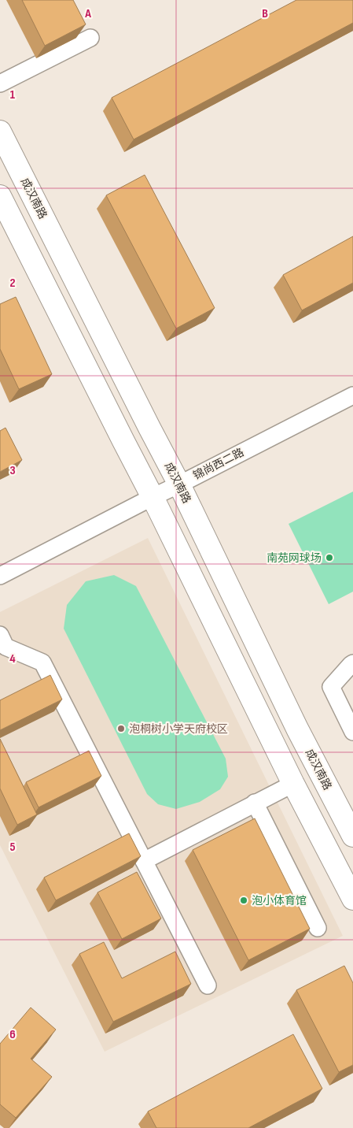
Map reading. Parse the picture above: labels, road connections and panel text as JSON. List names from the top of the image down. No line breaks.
{"streets":{"main road":["成汉南路"],"street":["锦尚西二路"]},"crossings":[["成汉南路","锦尚西二路"]],"places":["南苑网球场","泡桐树小学天府校区","泡小体育馆"],"grid":{"columns":["A","B"],"rows":["1","2","3","4","5","6"]}}
